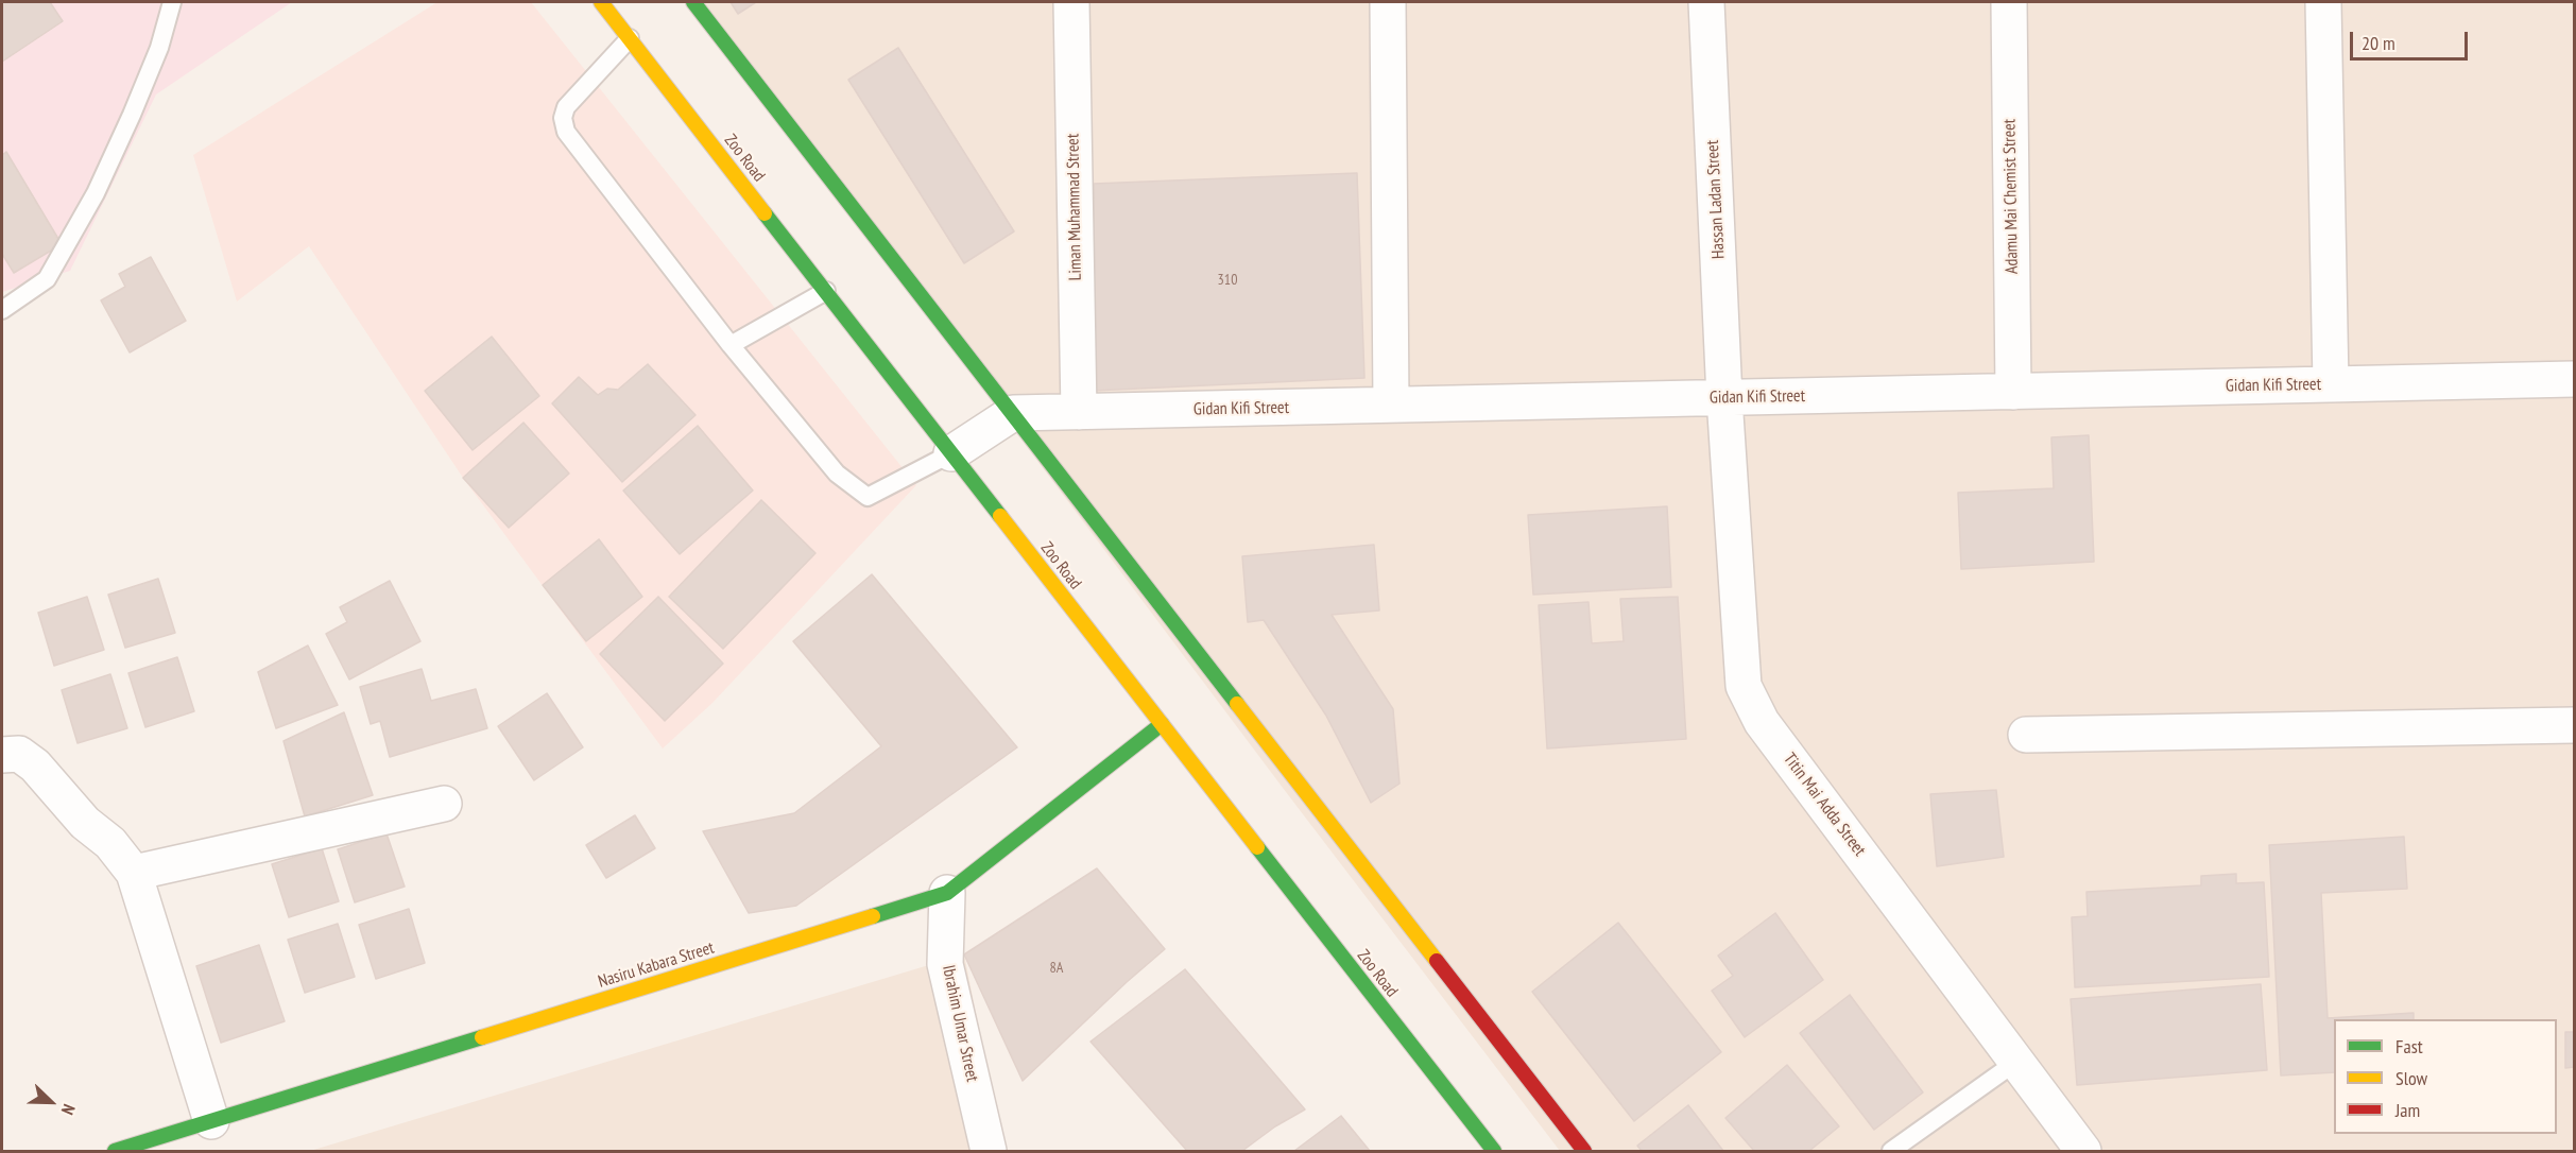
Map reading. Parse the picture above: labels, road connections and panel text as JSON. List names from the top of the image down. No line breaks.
{"streets":{"main road":["Zoo Road","Nasiru Kabara Street"],"street":["Adamu Mai Chemist Street","Hassan Ladan Street","Liman Muhammad Street","Gidan Kifi Street","Titin Mai Adda Street","Ibrahim Umar Street"]},"crossings":[["Zoo Road","Nasiru Kabara Street"],["Adamu Mai Chemist Street","Gidan Kifi Street"],["Hassan Ladan Street","Gidan Kifi Street"],["Hassan Ladan Street","Titin Mai Adda Street"],["Liman Muhammad Street","Gidan Kifi Street"],["Gidan Kifi Street","Titin Mai Adda Street"],["Nasiru Kabara Street","Ibrahim Umar Street"]],"house_numbers":["310","8A"],"legend":["Fast","Slow","Jam"],"scale_bar":"20 m","north":"bottom right"}
